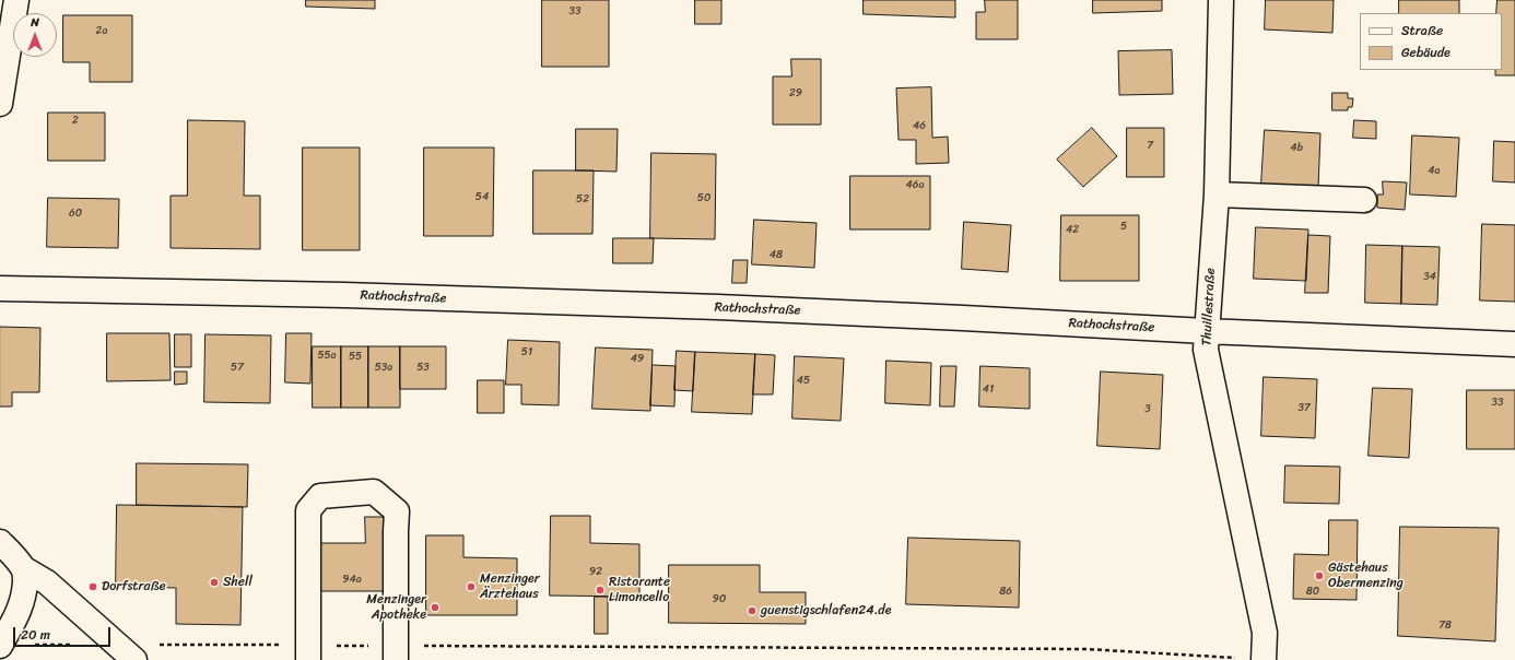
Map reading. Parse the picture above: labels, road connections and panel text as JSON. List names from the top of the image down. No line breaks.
{"streets":{"street":["Rathochstraße","Thuillestraße"]},"crossings":[["Rathochstraße","Thuillestraße"]],"places":["Gästehaus Obermenzing","Shell","Dorfstraße","Menzinger Ärztehaus","Ristorante Limoncello","Menzinger Apotheke","guenstigschlafen24.de"],"house_numbers":["33","2a","29","2","46","7","4b","4a","46a","54","50","52","60","5","42","48","34","51","55a","55","49","57","53a","53","45","41","33","37","3","92","94a","86","80","90","78"],"legend":["Straße","Gebäude"],"scale_bar":"20 m","north":"top"}
